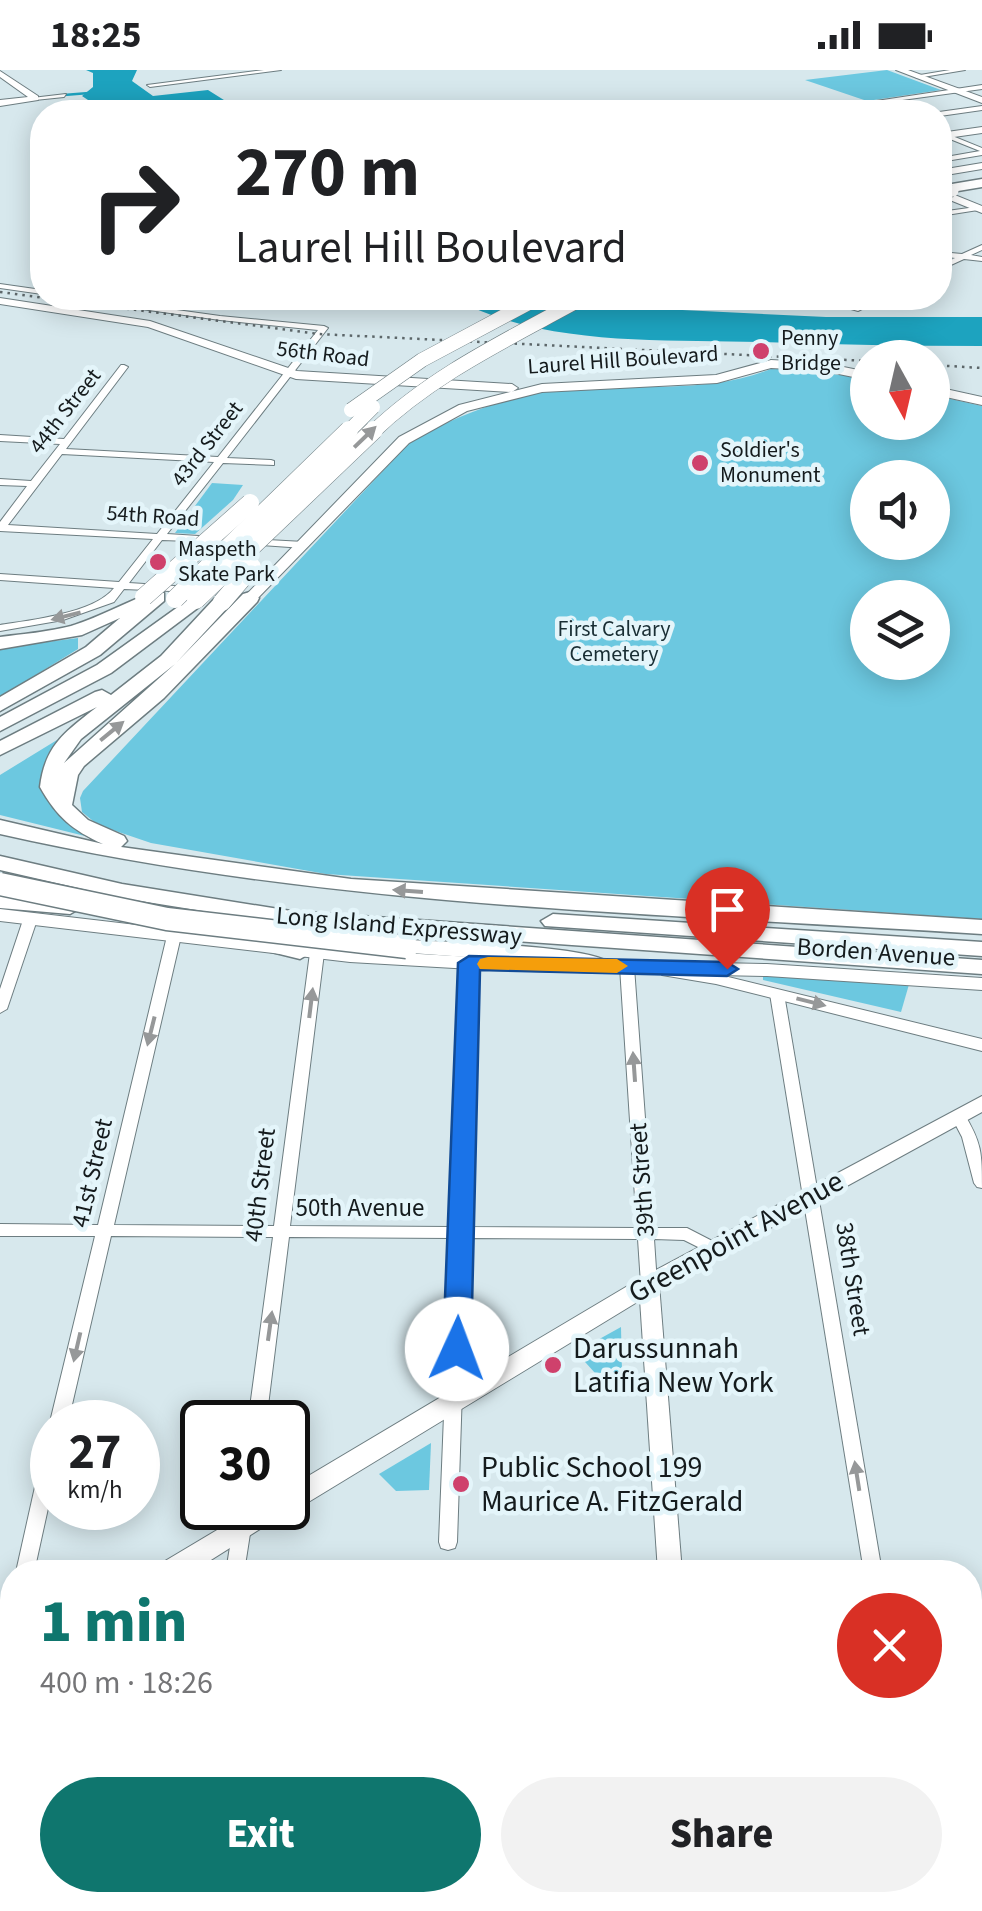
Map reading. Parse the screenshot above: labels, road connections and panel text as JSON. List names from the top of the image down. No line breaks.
{"streets":{"highway":["Long Island Expressway"],"main road":["56th Road","Laurel Hill Boulevard","Borden Avenue","Greenpoint Avenue"],"street":["44th Street","43rd Street","54th Road","41st Street","39th Street","40th Street","50th Avenue","38th Street"]},"crossings":[["56th Road","Laurel Hill Boulevard"],["56th Road","43rd Street"],["Laurel Hill Boulevard","54th Road"],["44th Street","54th Road"],["43rd Street","54th Road"],["Long Island Expressway","Borden Avenue"],["Long Island Expressway","39th Street"],["Borden Avenue","39th Street"],["41st Street","50th Avenue"],["39th Street","50th Avenue"],["39th Street","Greenpoint Avenue"],["40th Street","50th Avenue"],["50th Avenue","Greenpoint Avenue"],["Greenpoint Avenue","38th Street"]],"one_way":["41st Street","39th Street","40th Street","38th Street"],"parks":["First Calvary Cemetery"],"places":["Penny Bridge","Soldier's Monument","Maspeth Skate Park","Darussunnah Latifia New York","Public School 199 Maurice A. FitzGerald"],"north":"bottom","page":{"status":"18:25","turn":["270 m","Laurel Hill Boulevard"],"speed":"27 km/h","limit":"30","heading":["1 min","400 m · 18:26"],"buttons":["Exit","Share"]}}
